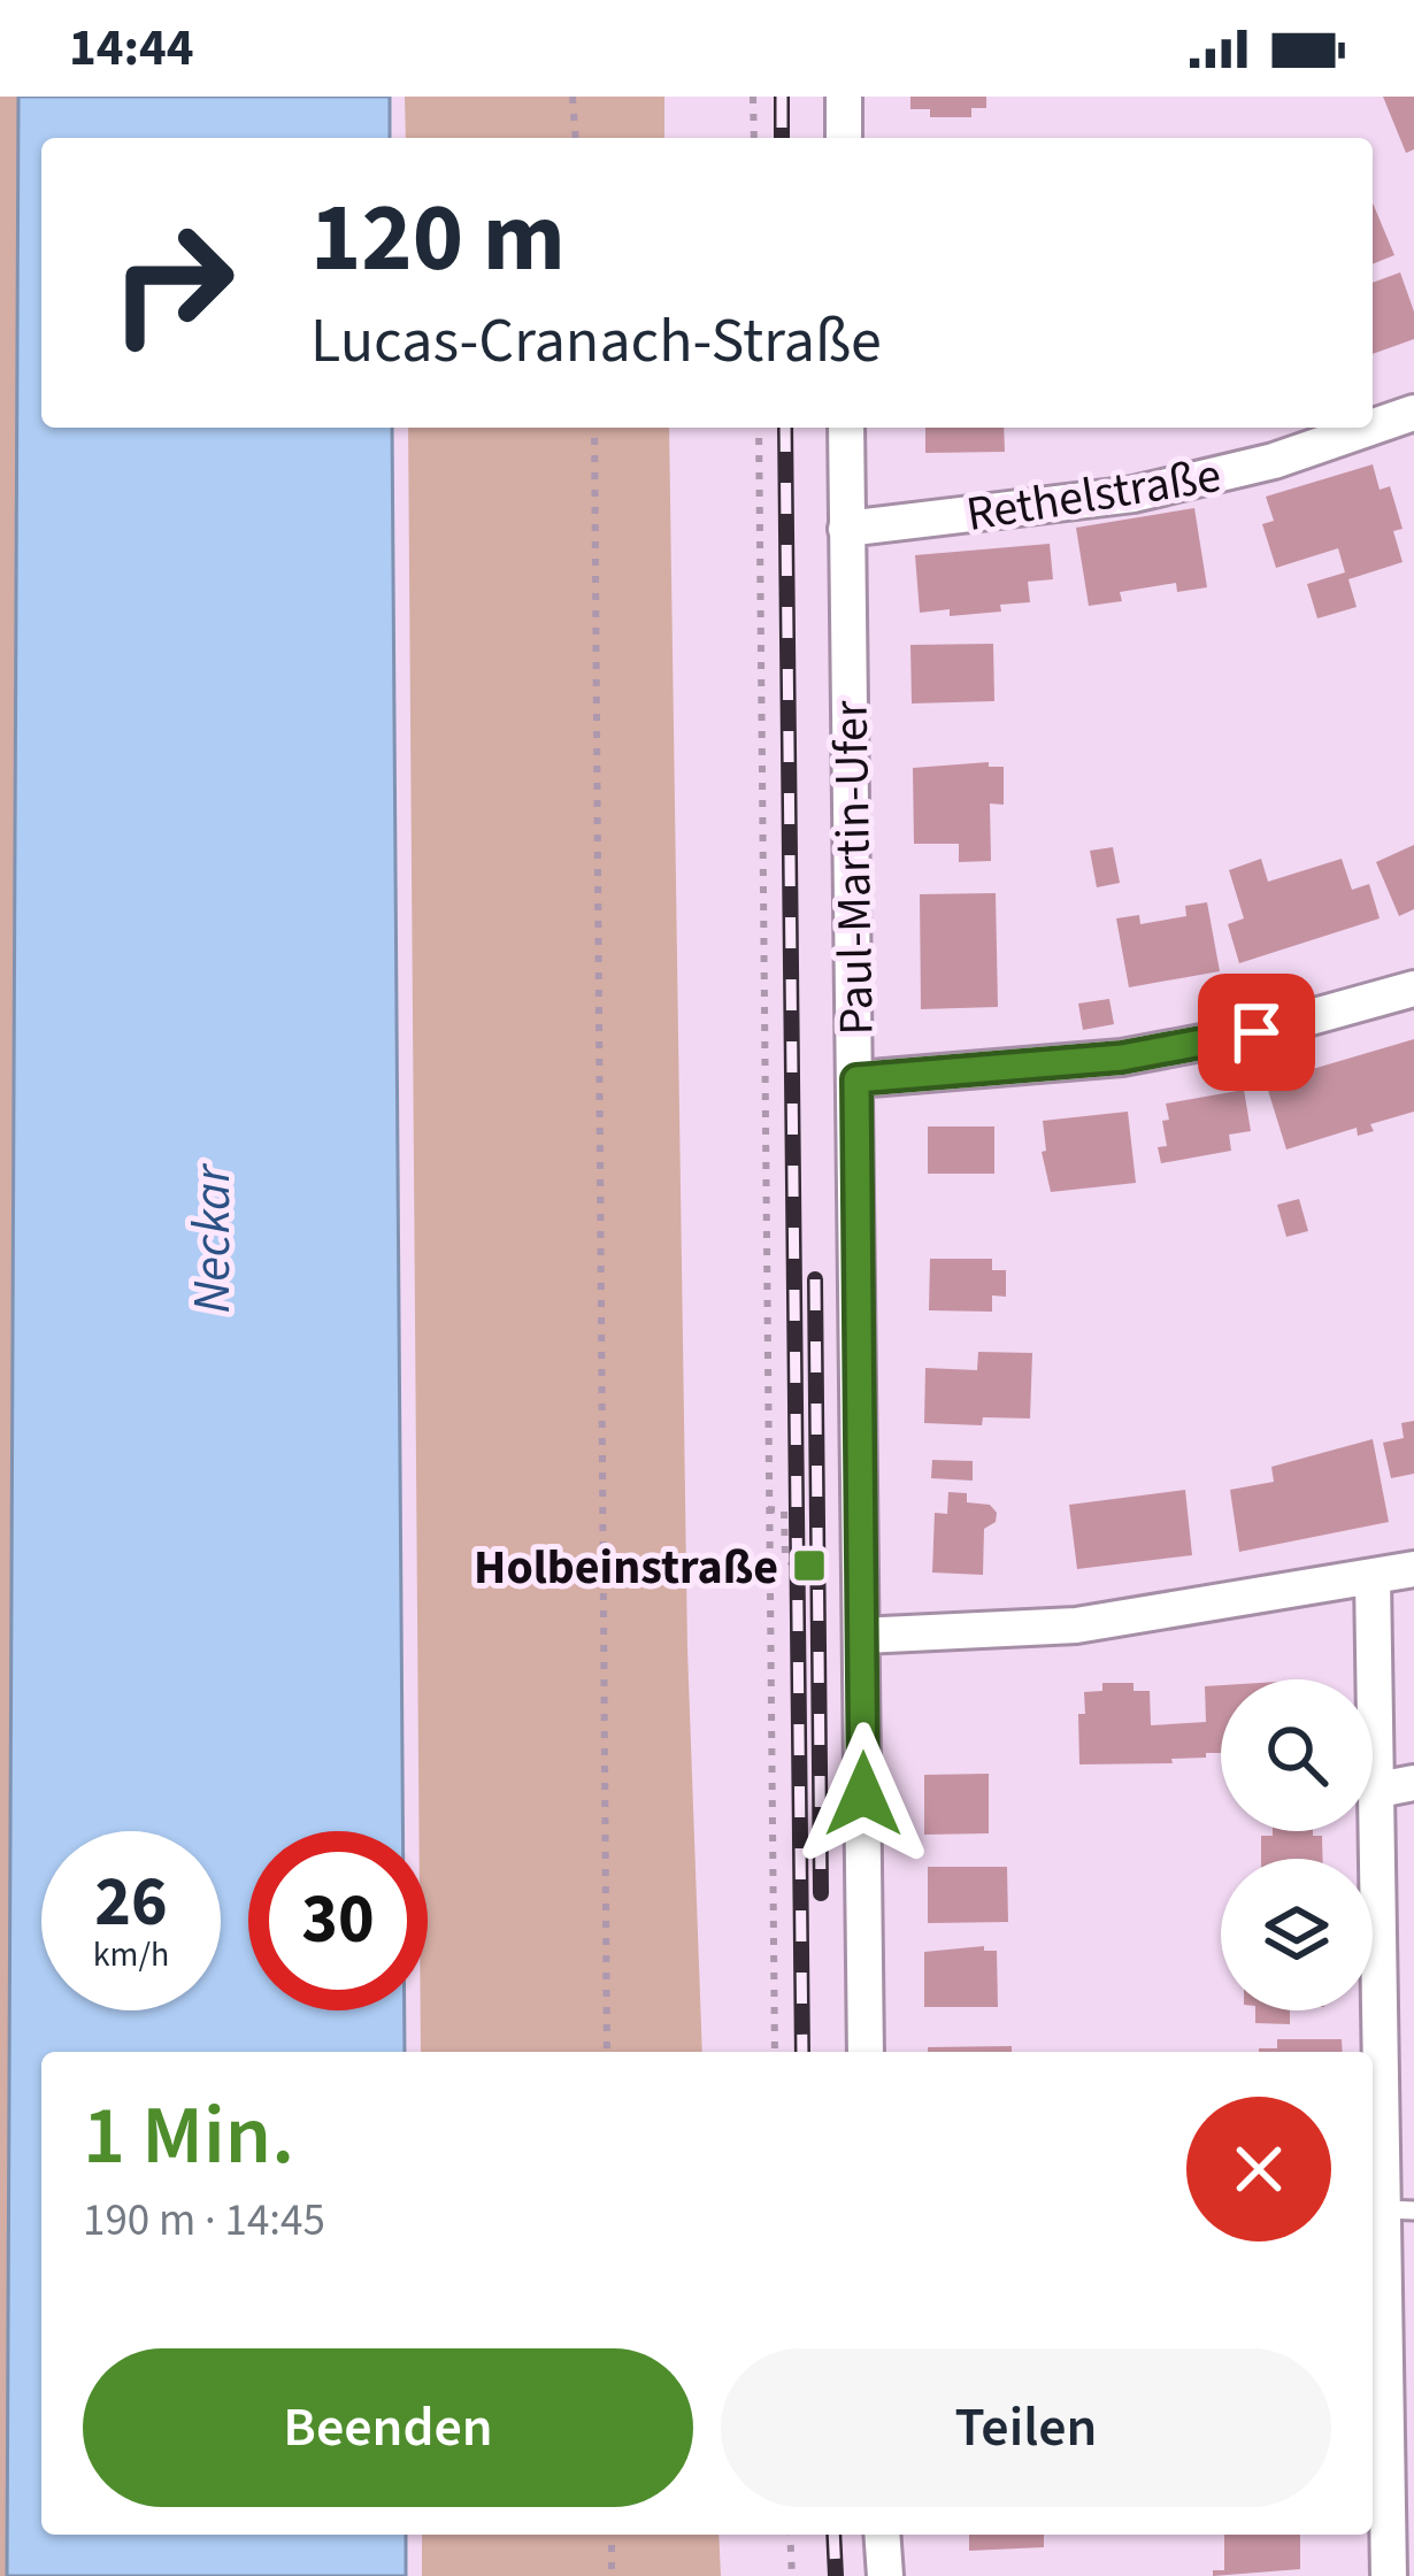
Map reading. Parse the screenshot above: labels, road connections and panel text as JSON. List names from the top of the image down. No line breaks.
{"streets":{"street":["Rethelstraße","Paul-Martin-Ufer"]},"crossings":[["Rethelstraße","Paul-Martin-Ufer"]],"water":["Neckar"],"places":{"transit":["Holbeinstraße"]},"page":{"status":"14:44","turn":["120 m","Lucas-Cranach-Straße"],"speed":"26 km/h","limit":"30","heading":["1 Min.","190 m · 14:45"],"buttons":["Beenden","Teilen"]}}
